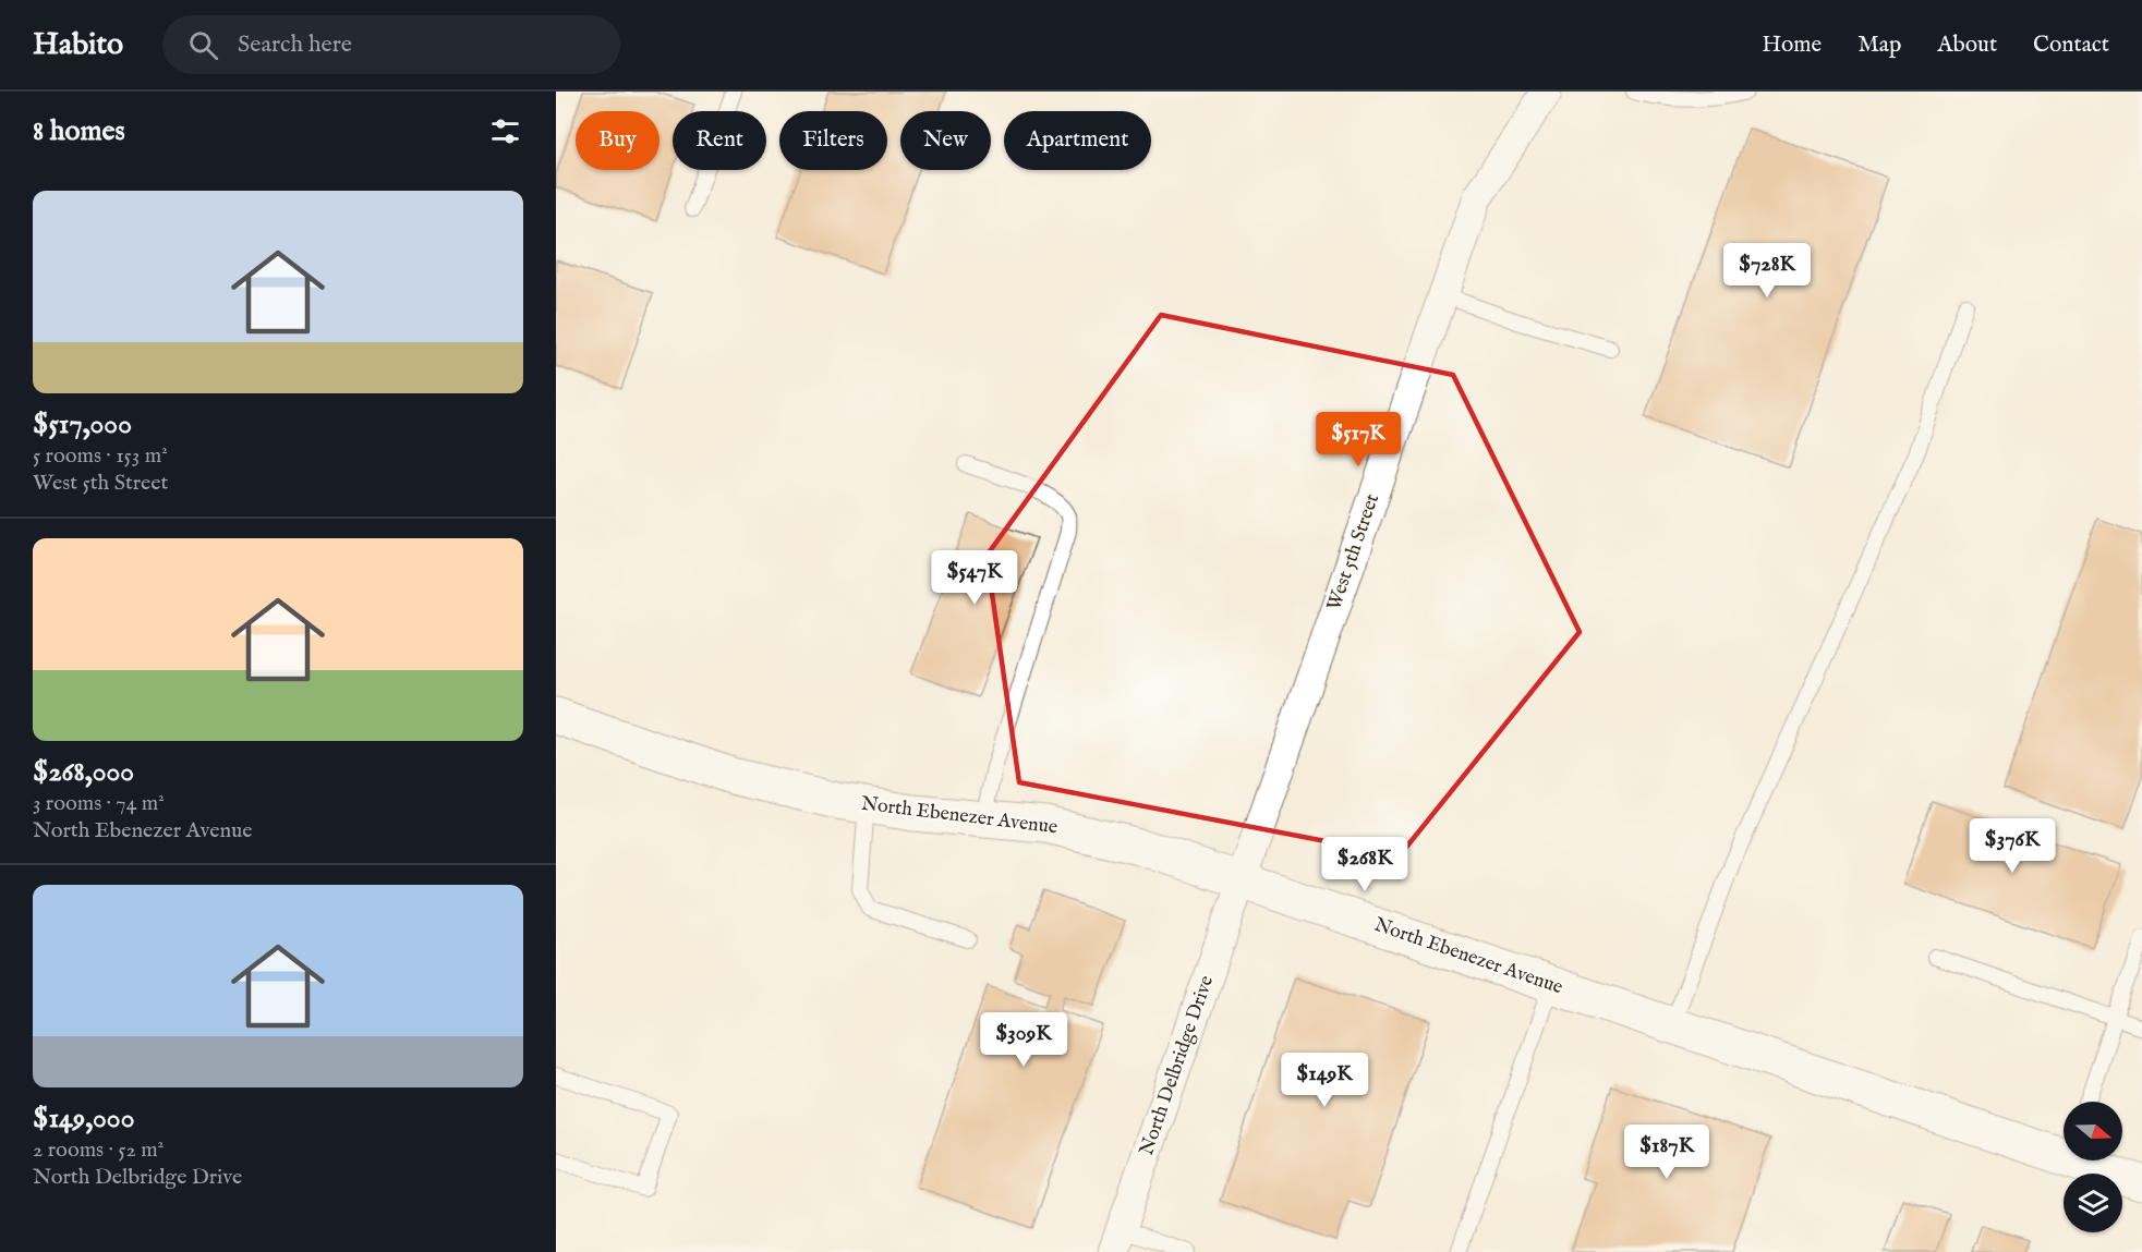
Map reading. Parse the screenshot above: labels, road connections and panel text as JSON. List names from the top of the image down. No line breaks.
{"streets":{"street":["West 5th Street","North Ebenezer Avenue","North Delbridge Drive"]},"crossings":[["West 5th Street","North Ebenezer Avenue"],["West 5th Street","North Delbridge Drive"],["North Ebenezer Avenue","North Delbridge Drive"]],"north":"right","page":{"header":"Habito","search":"Search here","nav":["Home","Map","About","Contact"],"heading":"8 homes","chip":["Buy","Rent","Filters","New","Apartment"],"list":[{"name":"$517,000","note":"5 rooms · 153 m² · West 5th Street"},{"name":"$268,000","note":"3 rooms · 74 m² · North Ebenezer Avenue"},{"name":"$149,000","note":"2 rooms · 52 m² · North Delbridge Drive"}],"price":["$728K","$517K","$547K","$376K","$268K","$309K","$149K","$187K"]}}
